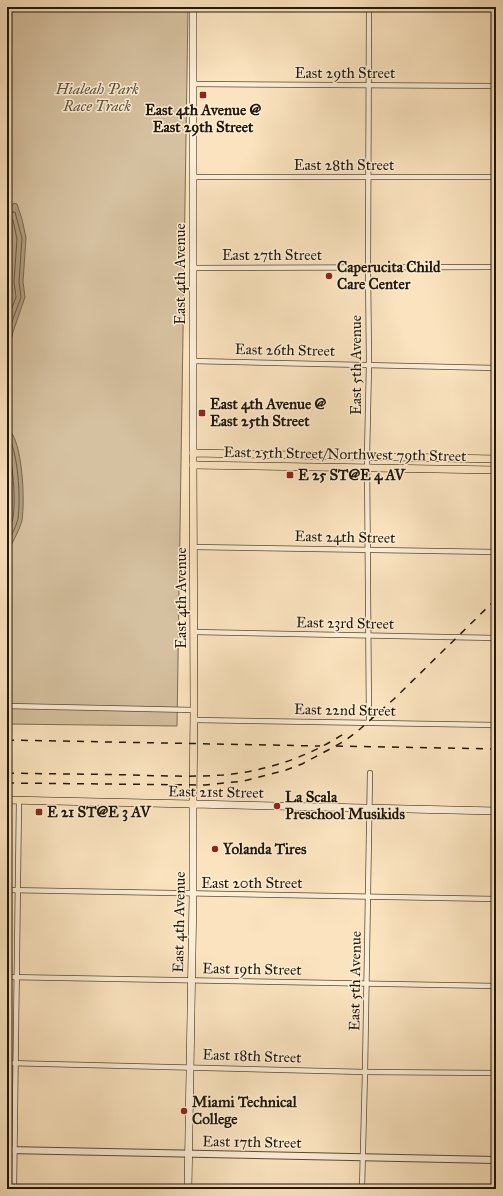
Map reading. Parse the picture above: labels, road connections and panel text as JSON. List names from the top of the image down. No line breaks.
{"streets":{"main road":["East 4th Avenue","East 25th Street/Northwest 79th Street","East 21st Street"],"street":["East 29th Street","East 28th Street","East 27th Street","East 26th Street","East 5th Avenue","East 24th Street","East 23rd Street","East 22nd Street","East 20th Street","East 19th Street","East 18th Street","East 17th Street"]},"crossings":[["East 29th Street","East 4th Avenue"],["East 29th Street","East 5th Avenue"],["East 28th Street","East 4th Avenue"],["East 28th Street","East 5th Avenue"],["East 27th Street","East 4th Avenue"],["East 27th Street","East 5th Avenue"],["East 4th Avenue","East 26th Street"],["East 4th Avenue","East 25th Street/Northwest 79th Street"],["East 4th Avenue","East 24th Street"],["East 4th Avenue","East 23rd Street"],["East 4th Avenue","East 22nd Street"],["East 4th Avenue","East 21st Street"],["East 4th Avenue","East 20th Street"],["East 4th Avenue","East 19th Street"],["East 4th Avenue","East 18th Street"],["East 4th Avenue","East 17th Street"],["East 26th Street","East 5th Avenue"],["East 5th Avenue","East 25th Street/Northwest 79th Street"],["East 5th Avenue","East 24th Street"],["East 5th Avenue","East 23rd Street"],["East 5th Avenue","East 22nd Street"],["East 5th Avenue","East 21st Street"],["East 5th Avenue","East 20th Street"],["East 5th Avenue","East 19th Street"],["East 5th Avenue","East 18th Street"],["East 5th Avenue","East 17th Street"]],"parks":["Hialeah Park Race Track"],"places":{"transit":["East 4th Avenue @ East 29th Street","East 4th Avenue @ East 25th Street","E 25 ST@E 4 AV","E 21 ST@E 3 AV"],"other":["Caperucita Child Care Center","La Scala Preschool Musikids","Yolanda Tires","Miami Technical College"]}}
